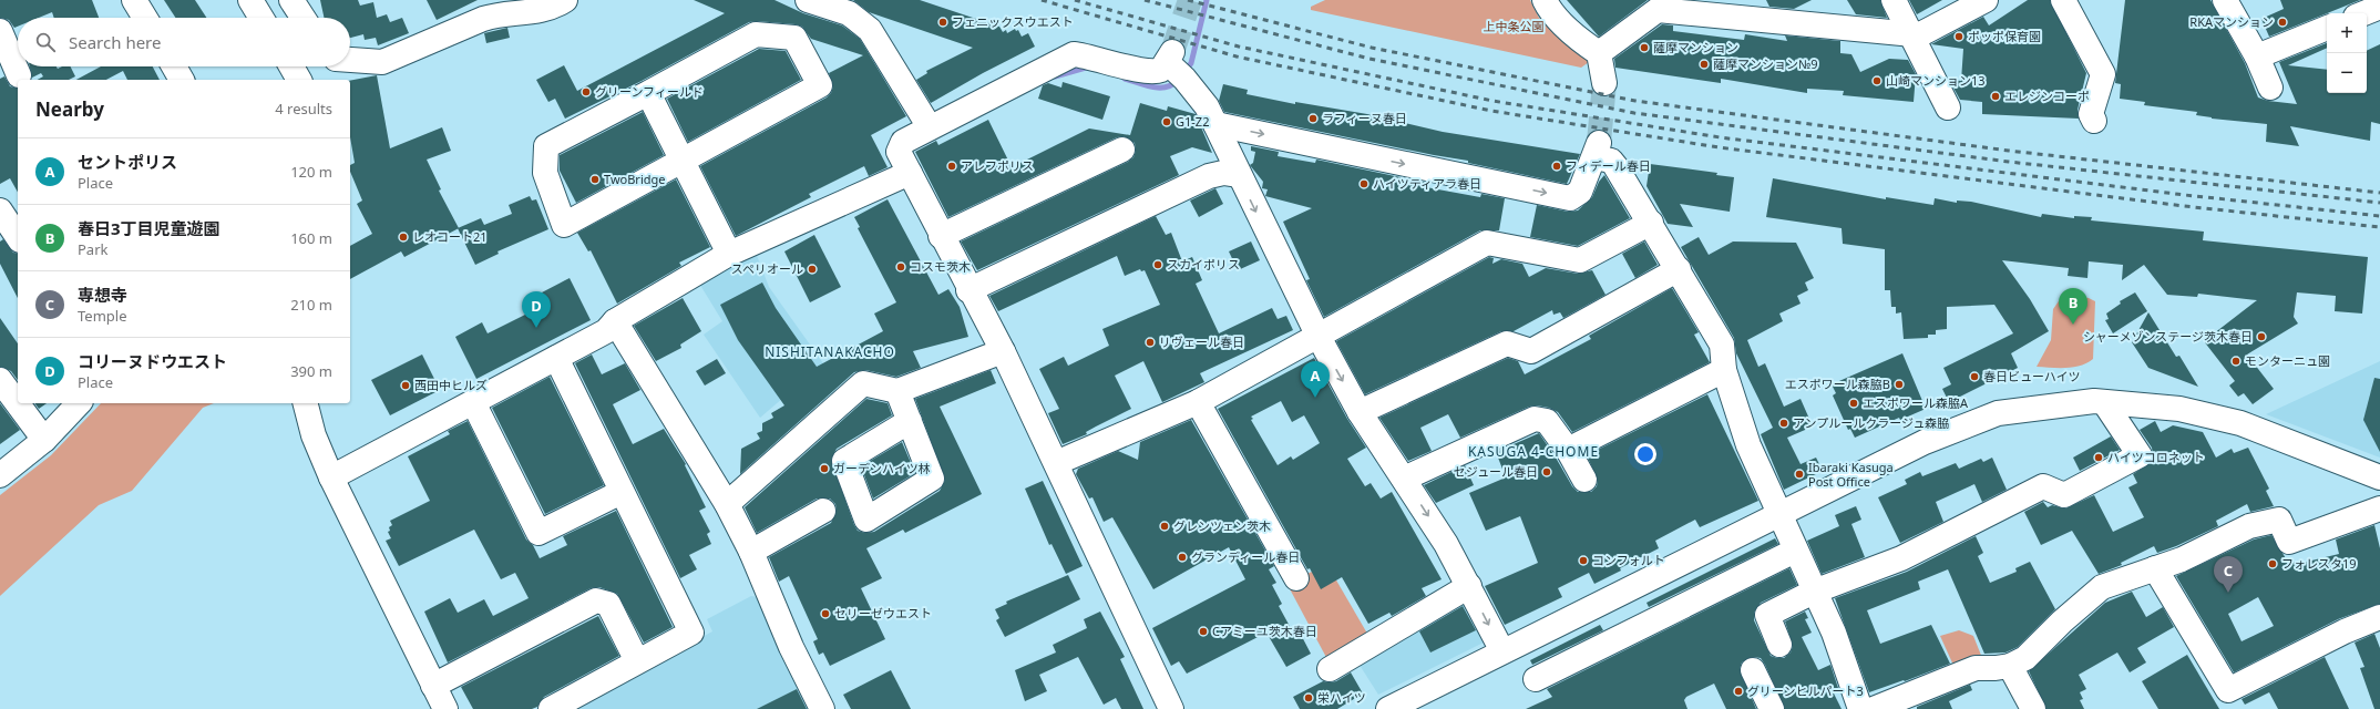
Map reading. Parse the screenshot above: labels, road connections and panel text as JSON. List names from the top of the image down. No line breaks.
{"districts":["NISHITANAKACHO","KASUGA 4-CHOME"],"parks":["上中条公園"],"places":["フェニックスウエスト","RKAマンション","ポッポ保育園","薩摩マンション","薩摩マンション№9","山崎マンション13","グリーンフィールド","エレジンコーポ","ラフィーヌ春日","G1-Z2","アレフポリス","フィデール春日","TwoBridge","ハイツティアラ春日","レオコート21","スカイポリス","コスモ茨木","スペリオール","シャーメゾンステージ茨木春日","リヴェール春日","モンターニュ園","春日ビューハイツ","エスポワール森脇B","西田中ヒルズ","エスポワール森脇A","アンプルールクラージュ森脇","ハイツコロネット","ガーデンハイツ林","セジュール春日","Ibaraki Kasuga Post Office","グレンツェン茨木","グランディール春日","コンフォルト","フォレスタ19","セリーゼウエスト","Cアミーユ茨木春日","グリーンヒルパート3","栄ハイツ"],"page":{"map_buttons":["+","−"],"search":"Search here","heading":["Nearby","4 results"],"list":[{"mark":"A","name":"セントポリス","note":"Place","value":"120 m"},{"mark":"B","name":"春日3丁目児童遊園","note":"Park","value":"160 m"},{"mark":"C","name":"専想寺","note":"Temple","value":"210 m"},{"mark":"D","name":"コリーヌドウエスト","note":"Place","value":"390 m"}],"pins":["B","D","A","C"]}}
